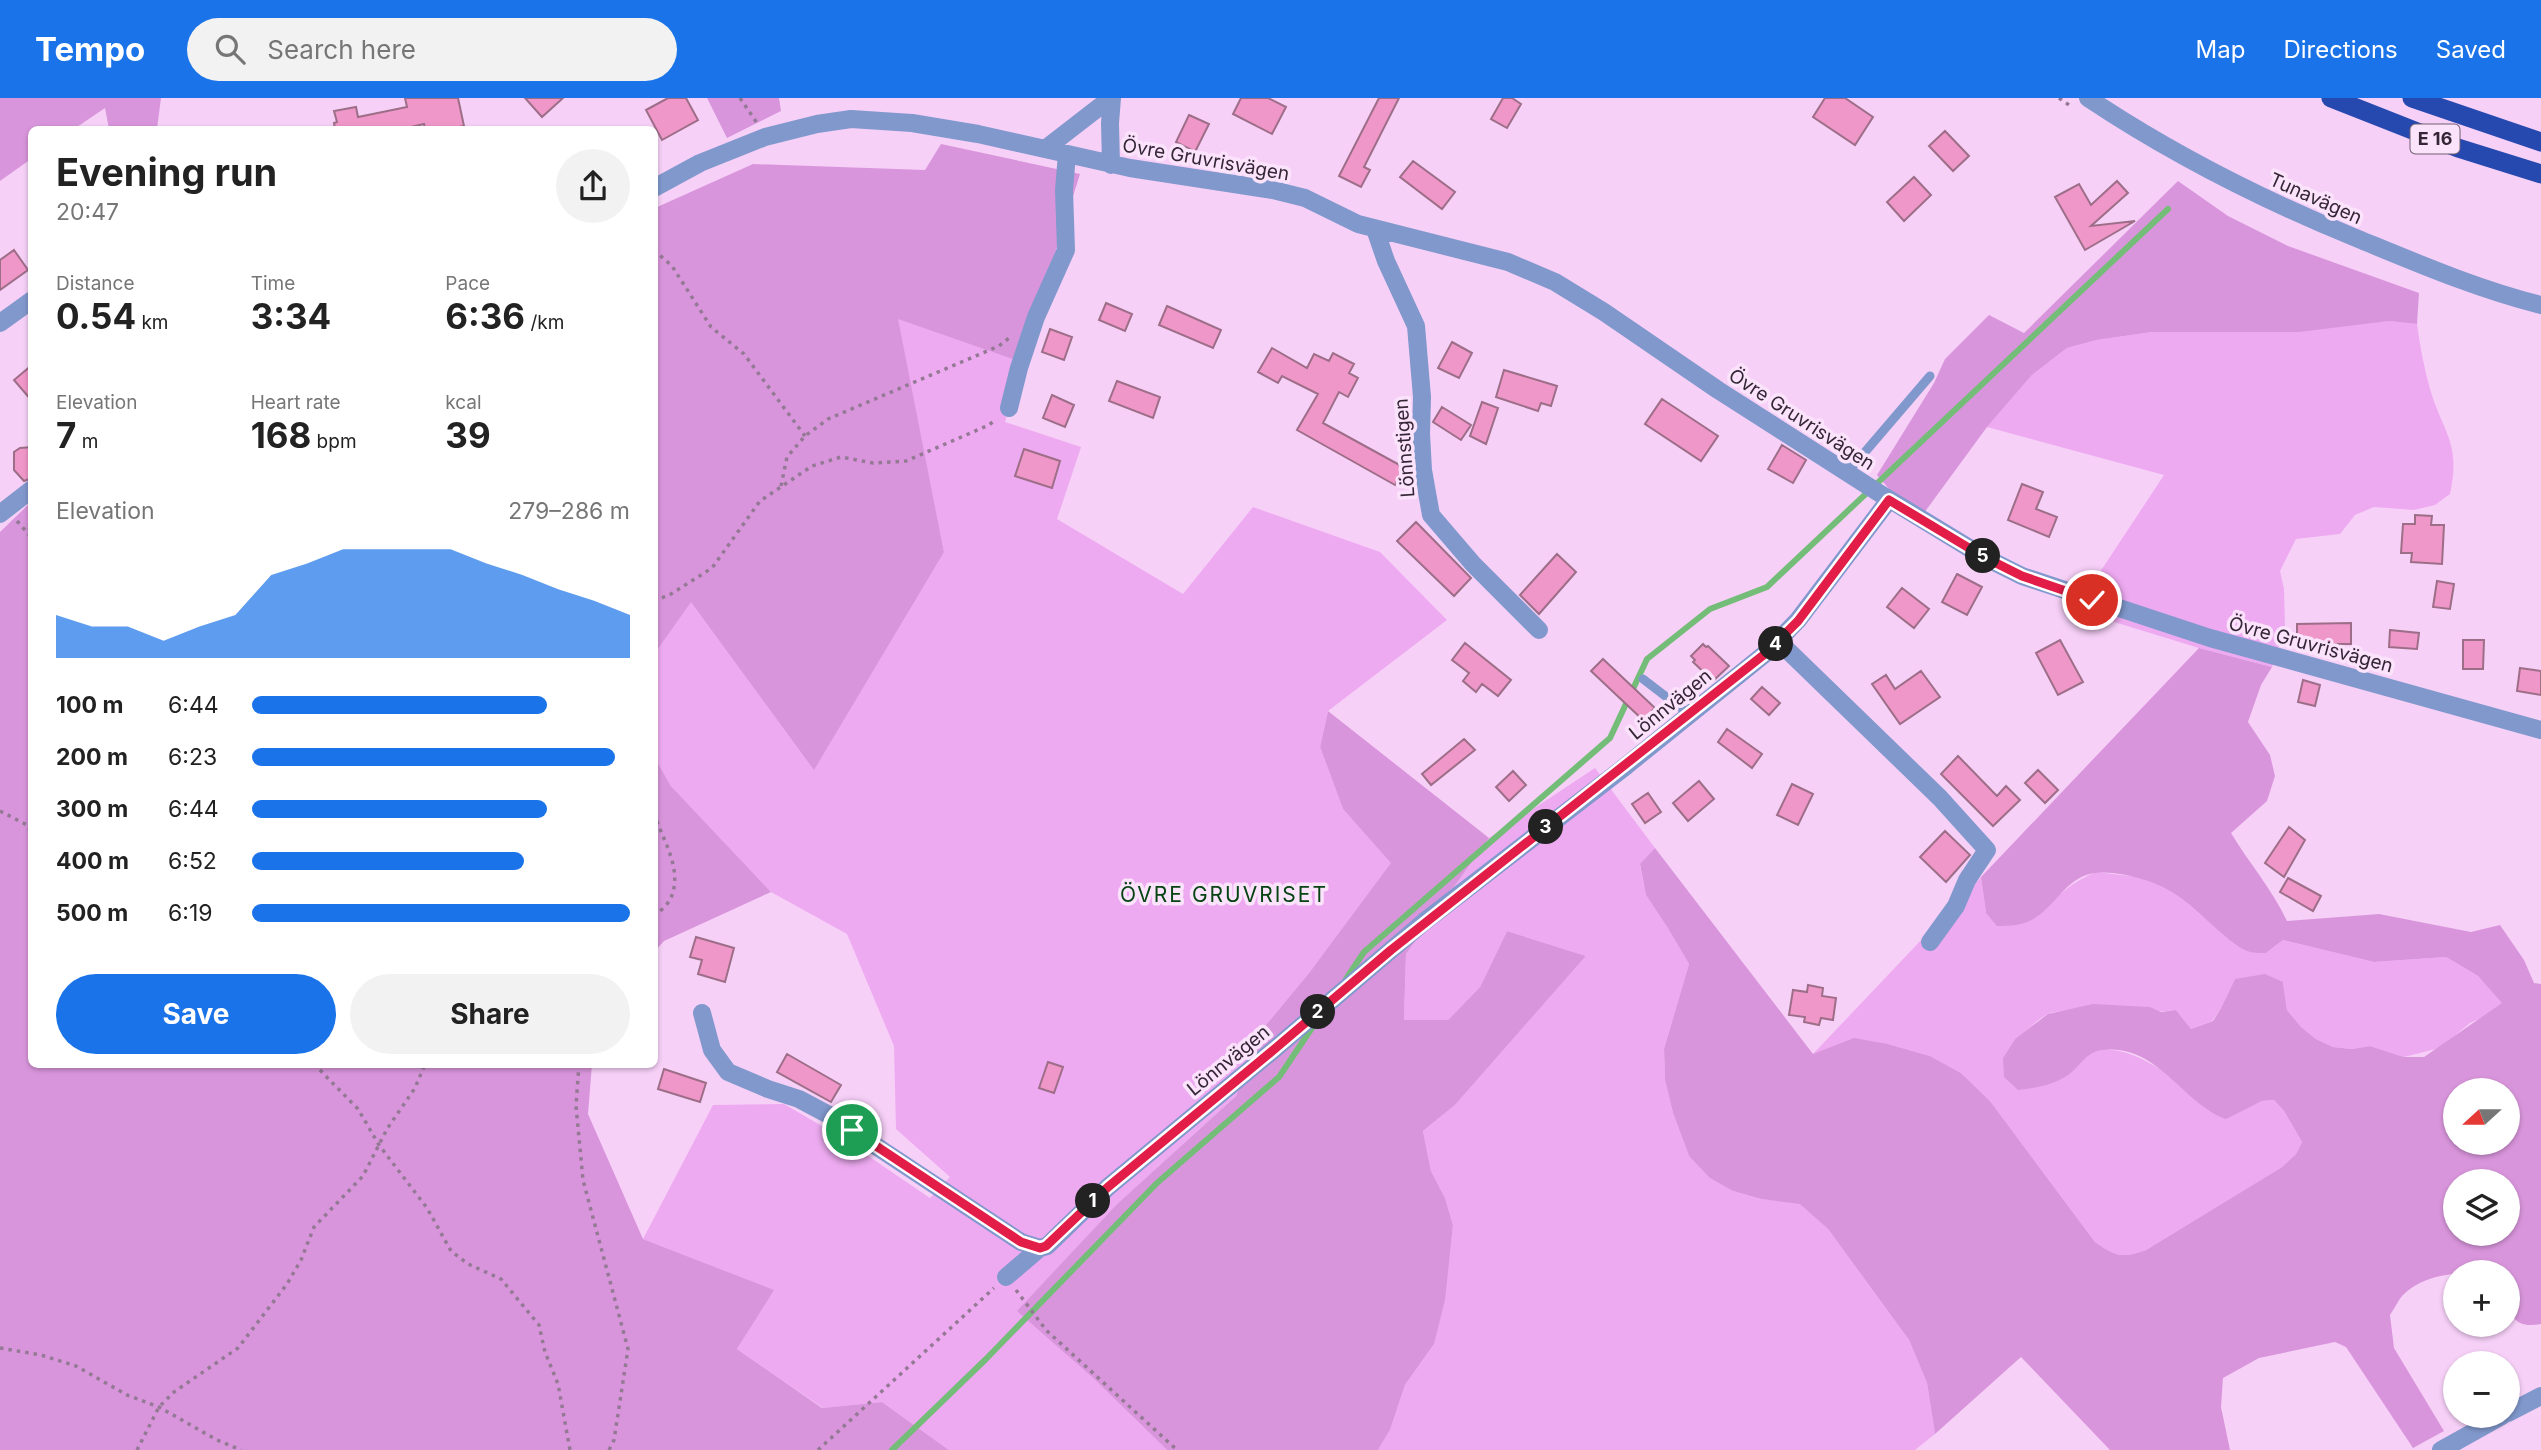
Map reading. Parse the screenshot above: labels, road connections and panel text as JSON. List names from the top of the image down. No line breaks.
{"streets":{"highway":["E 16"],"street":["Övre Gruvrisvägen","Tunavägen","Lönnstigen","Lönnvägen"]},"crossings":[["Övre Gruvrisvägen","Lönnstigen"],["Övre Gruvrisvägen","Lönnvägen"]],"districts":["ÖVRE GRUVRISET"],"north":"left","page":{"header":"Tempo","search":"Search here","nav":["Map","Directions","Saved"],"heading":["Evening run","20:47"],"stats":[["Distance","0.54 km"],["Time","3:34"],["Pace","6:36 /km"],["Elevation","7 m"],["Heart rate","168 bpm"],["kcal","39"]],"chart":["Elevation","279–286 m"],"pins":["5","4","3","2","1"],"list":[{"name":"100 m","note":"6:44"},{"name":"200 m","note":"6:23"},{"name":"300 m","note":"6:44"},{"name":"400 m","note":"6:52"},{"name":"500 m","note":"6:19"}],"buttons":["Save","Share"],"map_buttons":["+","−"]}}
